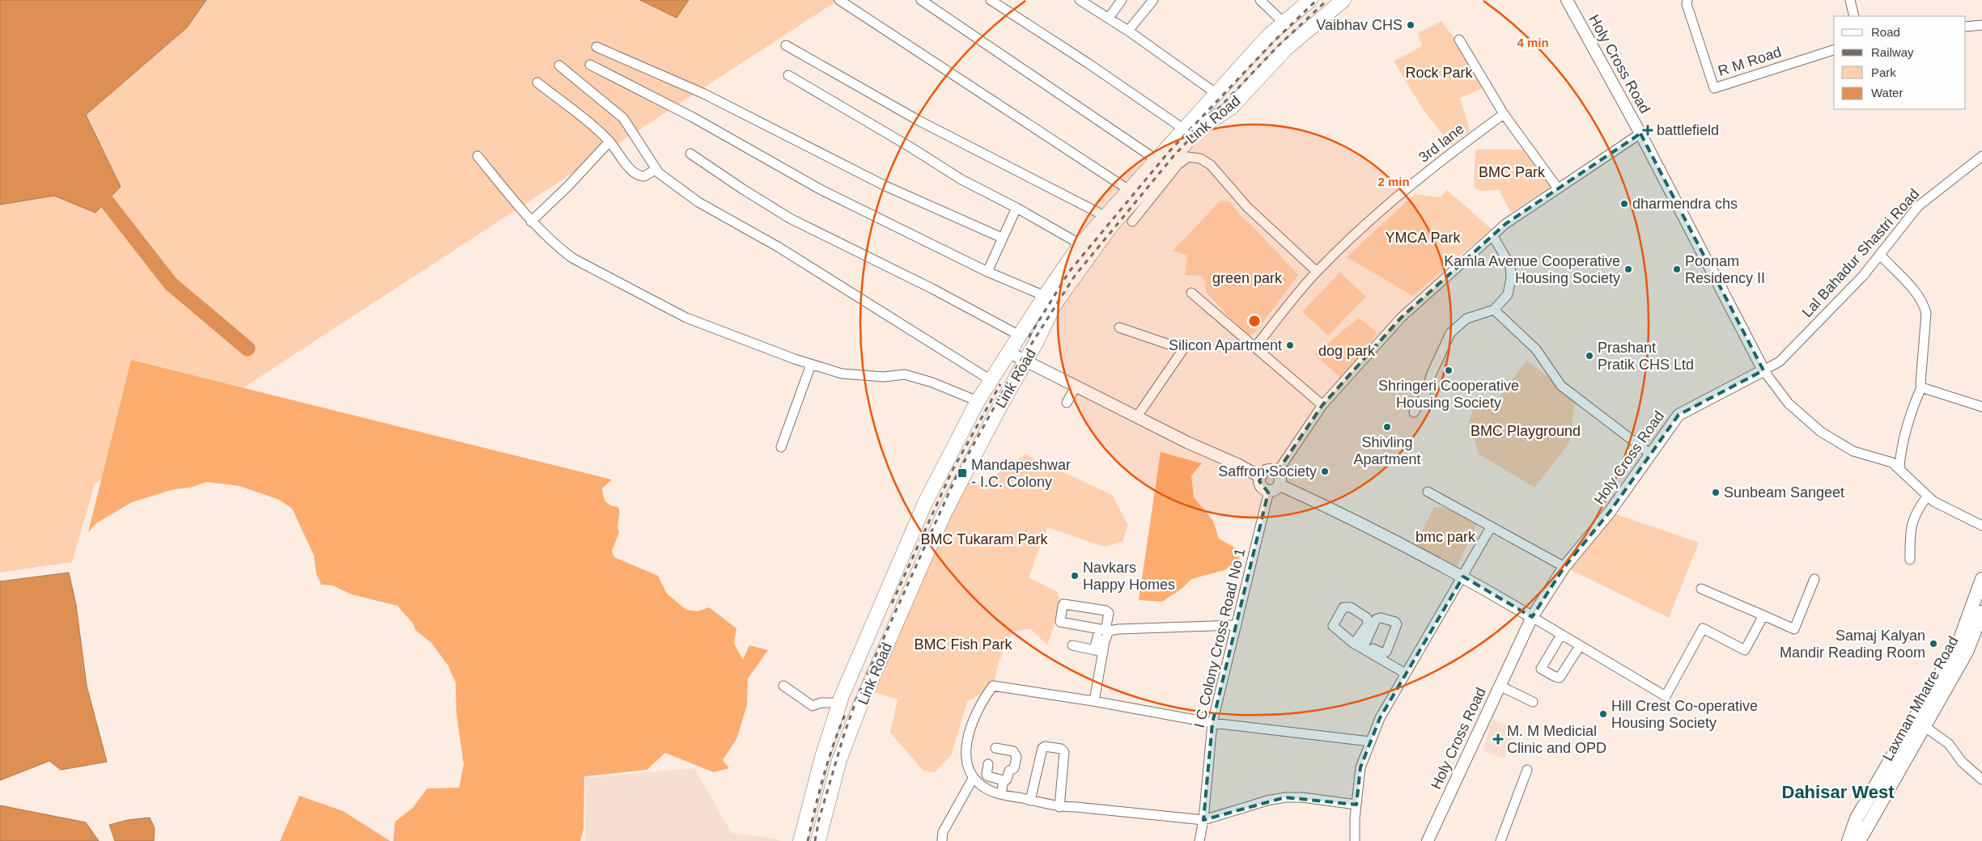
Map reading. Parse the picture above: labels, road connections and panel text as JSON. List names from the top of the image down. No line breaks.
{"streets":{"main road":["Link Road","Laxman Mhatre Road"],"street":["R M Road","Holy Cross Road","3rd lane","Lal Bahadur Shastri Road","I C Colony Cross Road No 1"]},"crossings":[["Holy Cross Road","Lal Bahadur Shastri Road"]],"districts":["Dahisar West"],"parks":["Rock Park","BMC Park","YMCA Park","green park","dog park","BMC Playground","bmc park","BMC Tukaram Park","BMC Fish Park"],"places":{"other":["Vaibhav CHS","dharmendra chs","Kamla Avenue Cooperative Housing Society","Poonam Residency II","Silicon Apartment","Prashant Pratik CHS Ltd","Shringeri Cooperative Housing Society","Shivling Apartment","Saffron Society","Sunbeam Sangeet","Navkars Happy Homes","Samaj Kalyan Mandir Reading Room","Hill Crest Co-operative Housing Society"],"health":["battlefield","M. M Medicial Clinic and OPD"],"transit":["Mandapeshwar - I.C. Colony"]},"legend":["Road","Railway","Park","Water"],"rings":["4 min","2 min"]}
